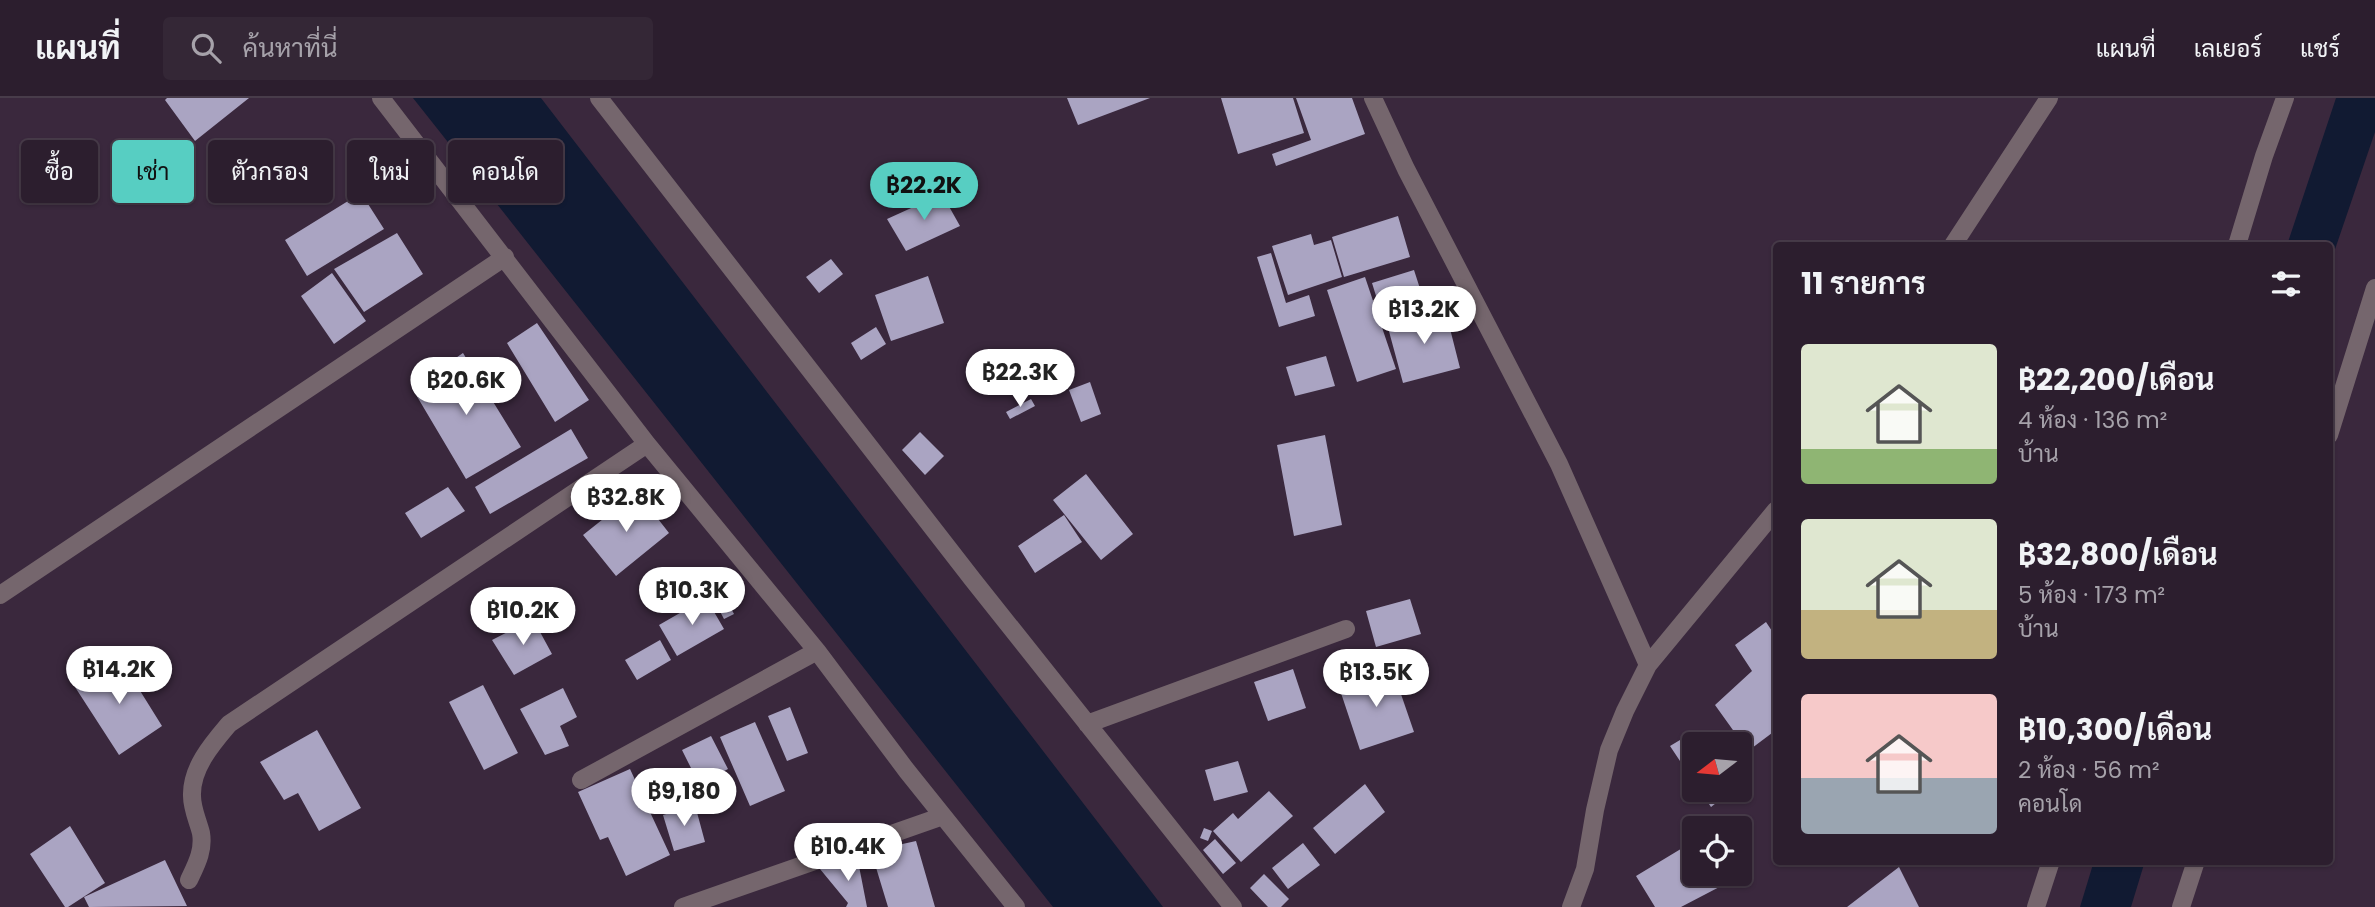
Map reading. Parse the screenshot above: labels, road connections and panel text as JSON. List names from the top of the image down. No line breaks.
{"north":"left","page":{"header":"แผนที่","search":"ค้นหาที่นี่","nav":["แผนที่","เลเยอร์","แชร์"],"chip":["ซื้อ","เช่า","ตัวกรอง","ใหม่","คอนโด"],"price":["฿22.2K","฿13.2K","฿22.3K","฿20.6K","฿32.8K","฿10.3K","฿10.2K","฿14.2K","฿13.5K","฿9,180","฿10.4K"],"heading":"11 รายการ","list":[{"name":"฿22,200/เดือน","note":"4 ห้อง · 136 m² · บ้าน"},{"name":"฿32,800/เดือน","note":"5 ห้อง · 173 m² · บ้าน"},{"name":"฿10,300/เดือน","note":"2 ห้อง · 56 m² · คอนโด"}]}}
